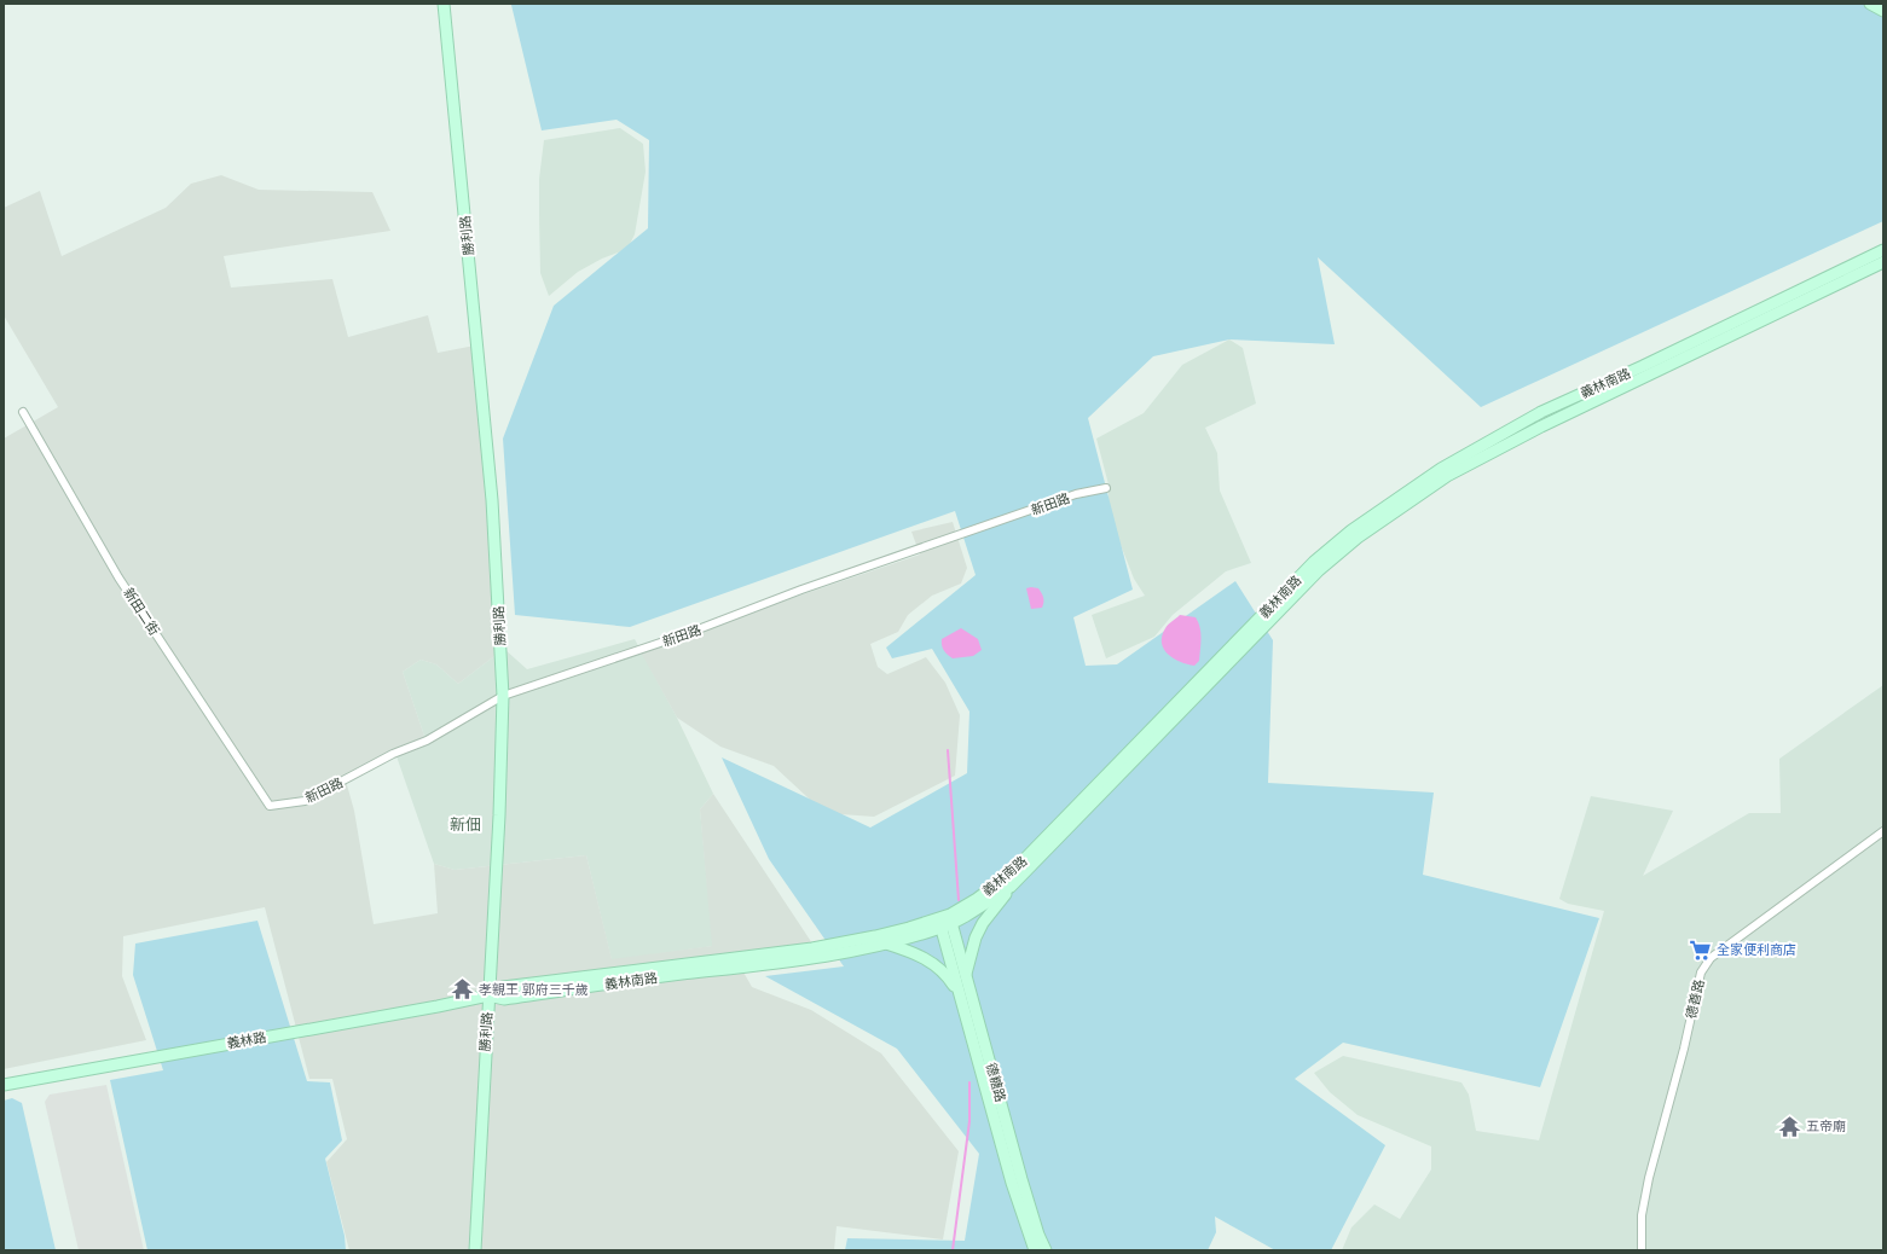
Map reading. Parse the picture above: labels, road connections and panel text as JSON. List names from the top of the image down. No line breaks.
{"streets":{"street":["勝利路","義林南路","新田路","新田二街","德善路","義林路","德糖路"]},"crossings":[["勝利路","義林南路"],["勝利路","新田路"],["勝利路","義林路"],["義林南路","義林路"],["義林南路","德糖路"],["新田路","新田二街"]],"districts":["新佃"],"places":{"supermarket":["全家便利商店"],"temple":["孝親王 郭府三千歲","五帝廟"]}}
